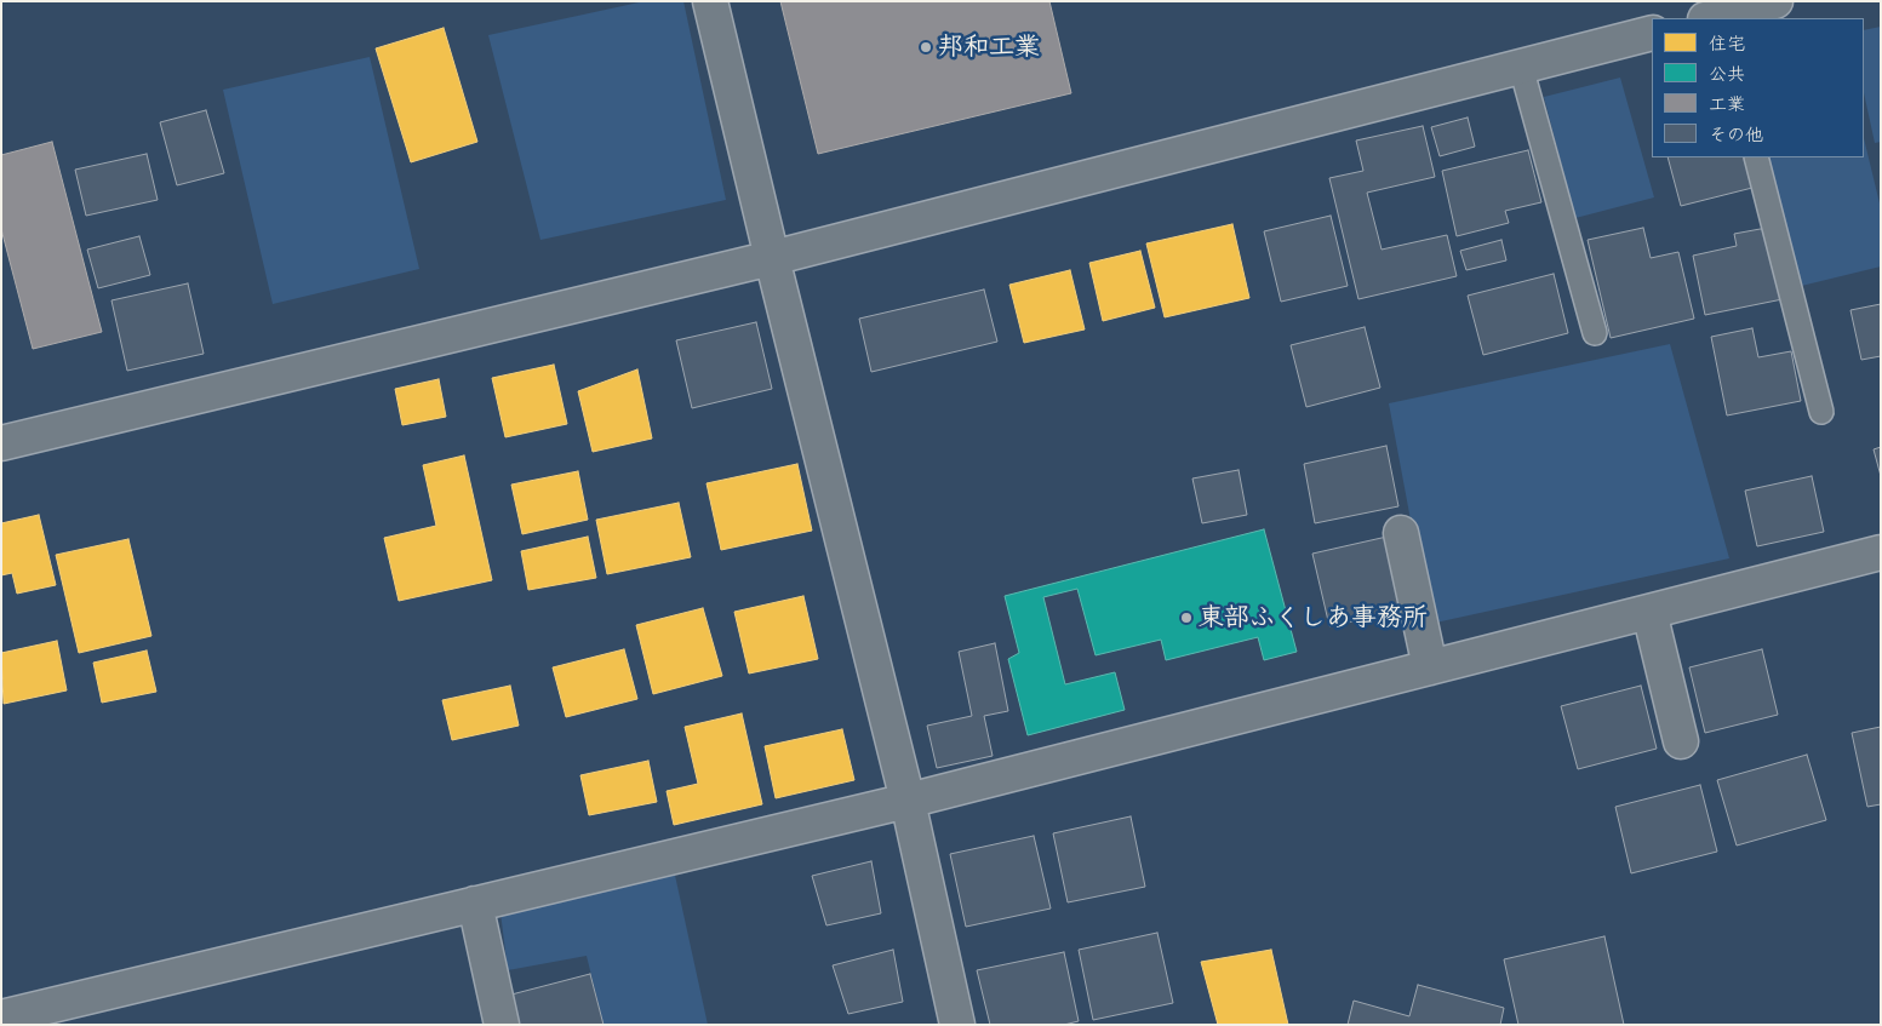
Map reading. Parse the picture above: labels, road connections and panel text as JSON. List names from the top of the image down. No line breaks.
{"places":["邦和工業","東部ふくしあ事務所"],"legend":["住宅","公共","工業","その他"]}
